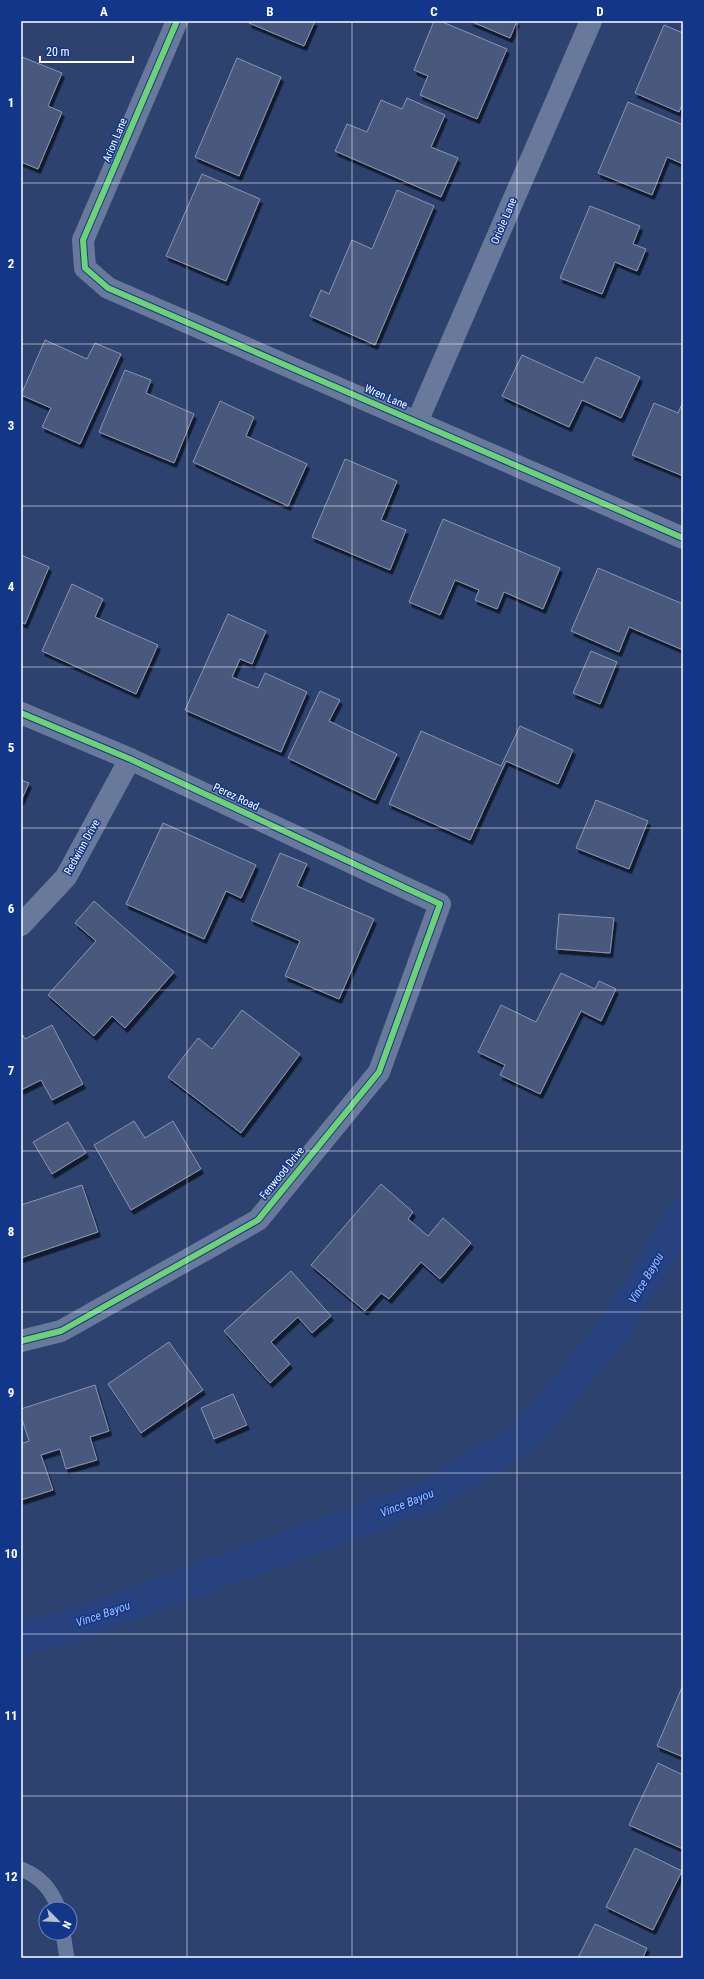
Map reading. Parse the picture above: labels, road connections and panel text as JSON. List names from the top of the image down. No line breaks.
{"streets":{"street":["Arion Lane","Oriole Lane","Wren Lane","Perez Road","Redwinn Drive","Fenwood Drive"]},"crossings":[["Arion Lane","Wren Lane"],["Oriole Lane","Wren Lane"],["Perez Road","Redwinn Drive"],["Perez Road","Fenwood Drive"]],"water":["Vince Bayou"],"scale_bar":"20 m","north":"bottom right","grid":{"columns":["A","B","C","D"],"rows":["1","2","3","4","5","6","7","8","9","10","11","12"]}}
